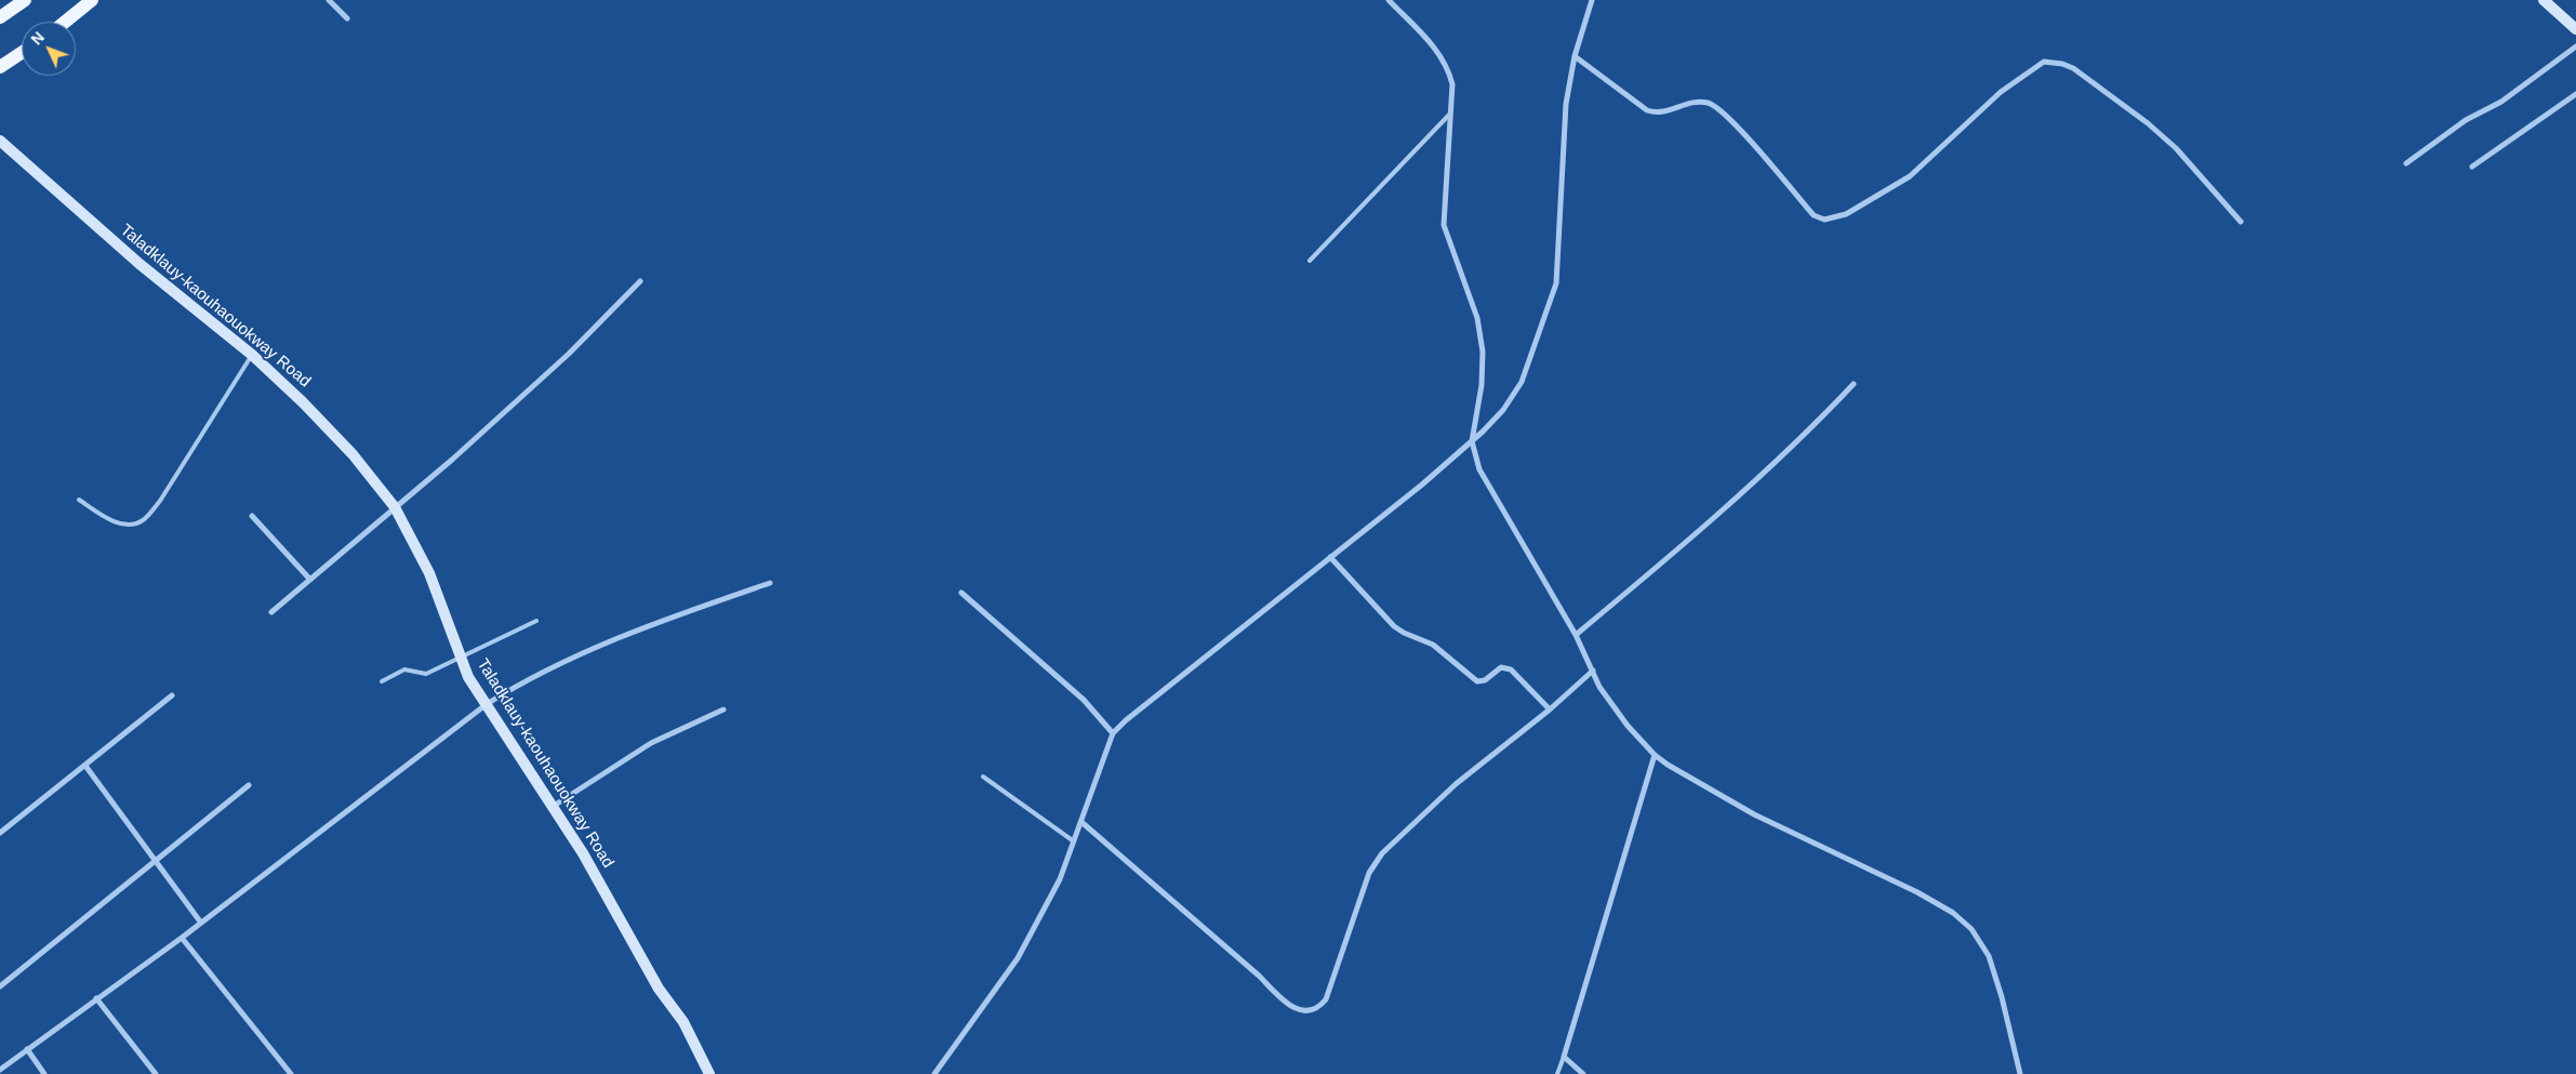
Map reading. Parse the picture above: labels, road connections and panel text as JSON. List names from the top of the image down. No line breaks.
{"streets":{"street":["Taladklauy-kaouhaouokway Road"]},"north":"top left"}
